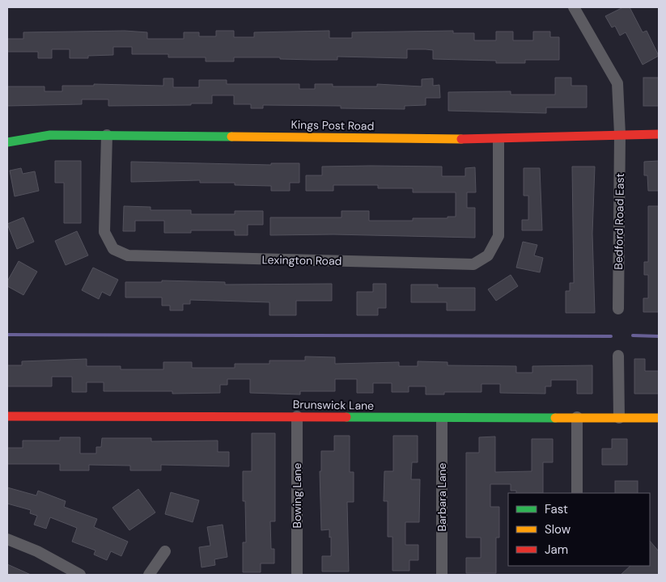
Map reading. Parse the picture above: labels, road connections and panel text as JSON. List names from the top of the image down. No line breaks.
{"streets":{"street":["Kings Post Road","Bedford Road East","Lexington Road","Brunswick Lane","Bowing Lane","Barbara Lane"]},"crossings":[["Kings Post Road","Bedford Road East"],["Kings Post Road","Lexington Road"],["Brunswick Lane","Bowing Lane"],["Brunswick Lane","Barbara Lane"]],"legend":["Fast","Slow","Jam"]}
